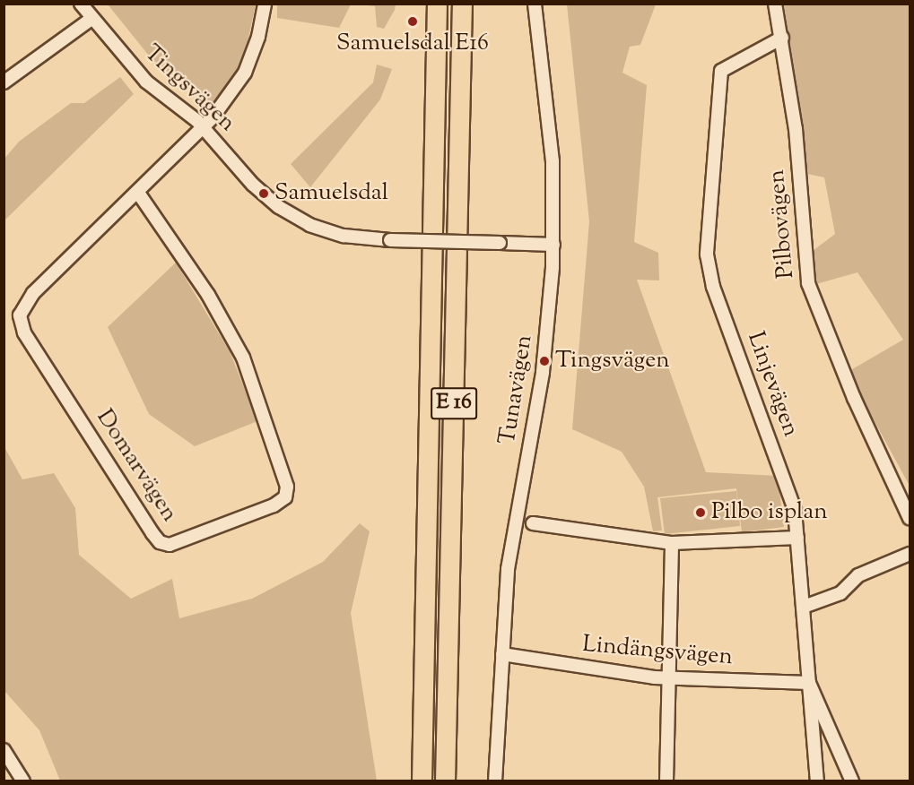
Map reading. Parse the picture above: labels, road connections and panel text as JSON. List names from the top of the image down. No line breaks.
{"streets":{"highway":["E 16"],"street":["Tingsvägen","Pilbovägen","Linjevägen","Tunavägen","Domarvägen","Lindängsvägen"]},"crossings":[["Tingsvägen","Tunavägen"],["Tingsvägen","Domarvägen"],["Pilbovägen","Linjevägen"],["Linjevägen","Lindängsvägen"],["Tunavägen","Lindängsvägen"]],"places":["Samuelsdal E16","Samuelsdal","Tingsvägen","Pilbo isplan"]}
